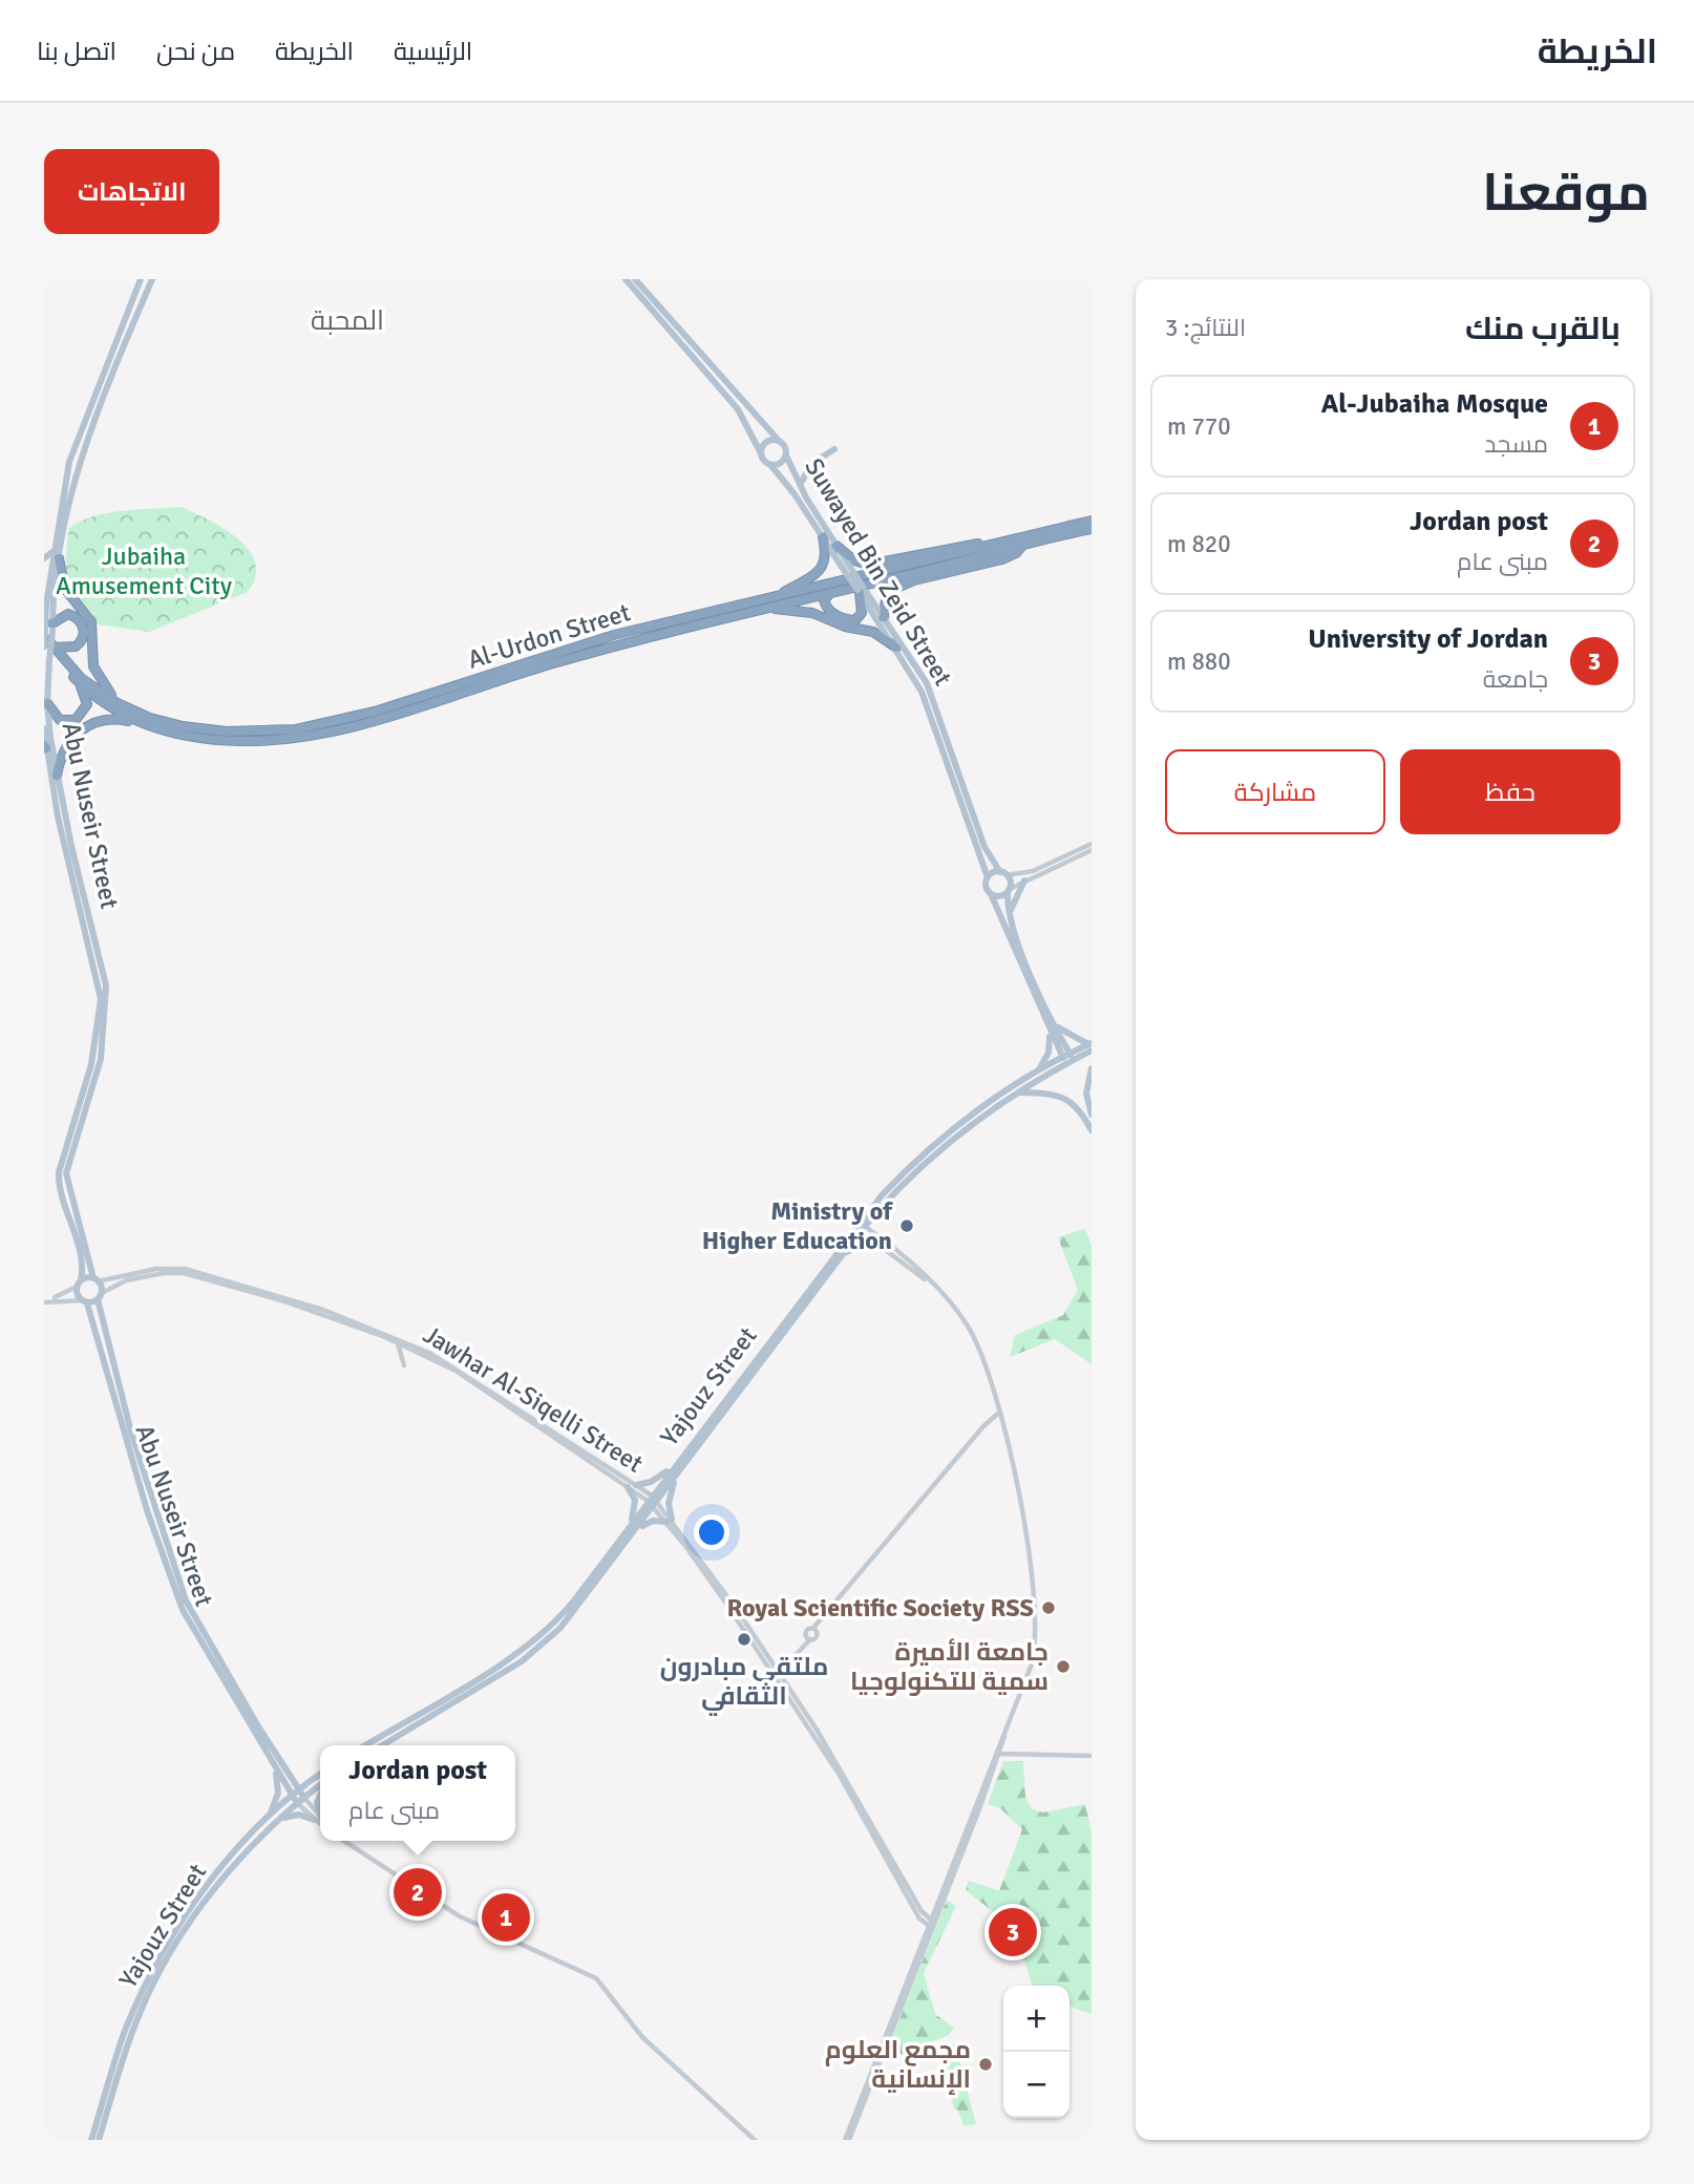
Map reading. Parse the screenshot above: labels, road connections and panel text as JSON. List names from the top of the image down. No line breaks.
{"streets":{"highway":["Al-Urdon Street"],"main road":["Suwayed Bin Zeid Street","Abu Nuseir Street","Yajouz Street"],"street":["Jawhar Al-Siqelli Street"]},"crossings":[["Al-Urdon Street","Abu Nuseir Street"],["Abu Nuseir Street","Yajouz Street"],["Abu Nuseir Street","Jawhar Al-Siqelli Street"],["Yajouz Street","Jawhar Al-Siqelli Street"]],"districts":["المحبة"],"parks":["Jubaiha Amusement City"],"places":["Ministry of Higher Education","Royal Scientific Society RSS","ملتقى مبادرون الثقافي","جامعة الأميرة سمية للتكنولوجيا","مجمع العلوم الإنسانية"],"page":{"header":"الخريطة","nav":["الرئيسية","الخريطة","من نحن","اتصل بنا"],"title":"موقعنا","buttons":["الاتجاهات",["حفظ","مشاركة"]],"heading":["بالقرب منك","النتائج: 3"],"list":[{"mark":"1","name":"Al-Jubaiha Mosque","note":"مسجد","value":"770 m"},{"mark":"2","name":"Jordan post","note":"مبنى عام","value":"820 m"},{"mark":"3","name":"University of Jordan","note":"جامعة","value":"880 m"}],"popup":["Jordan post","مبنى عام"],"pins":["2","1","3"],"map_buttons":["+","−"]}}
